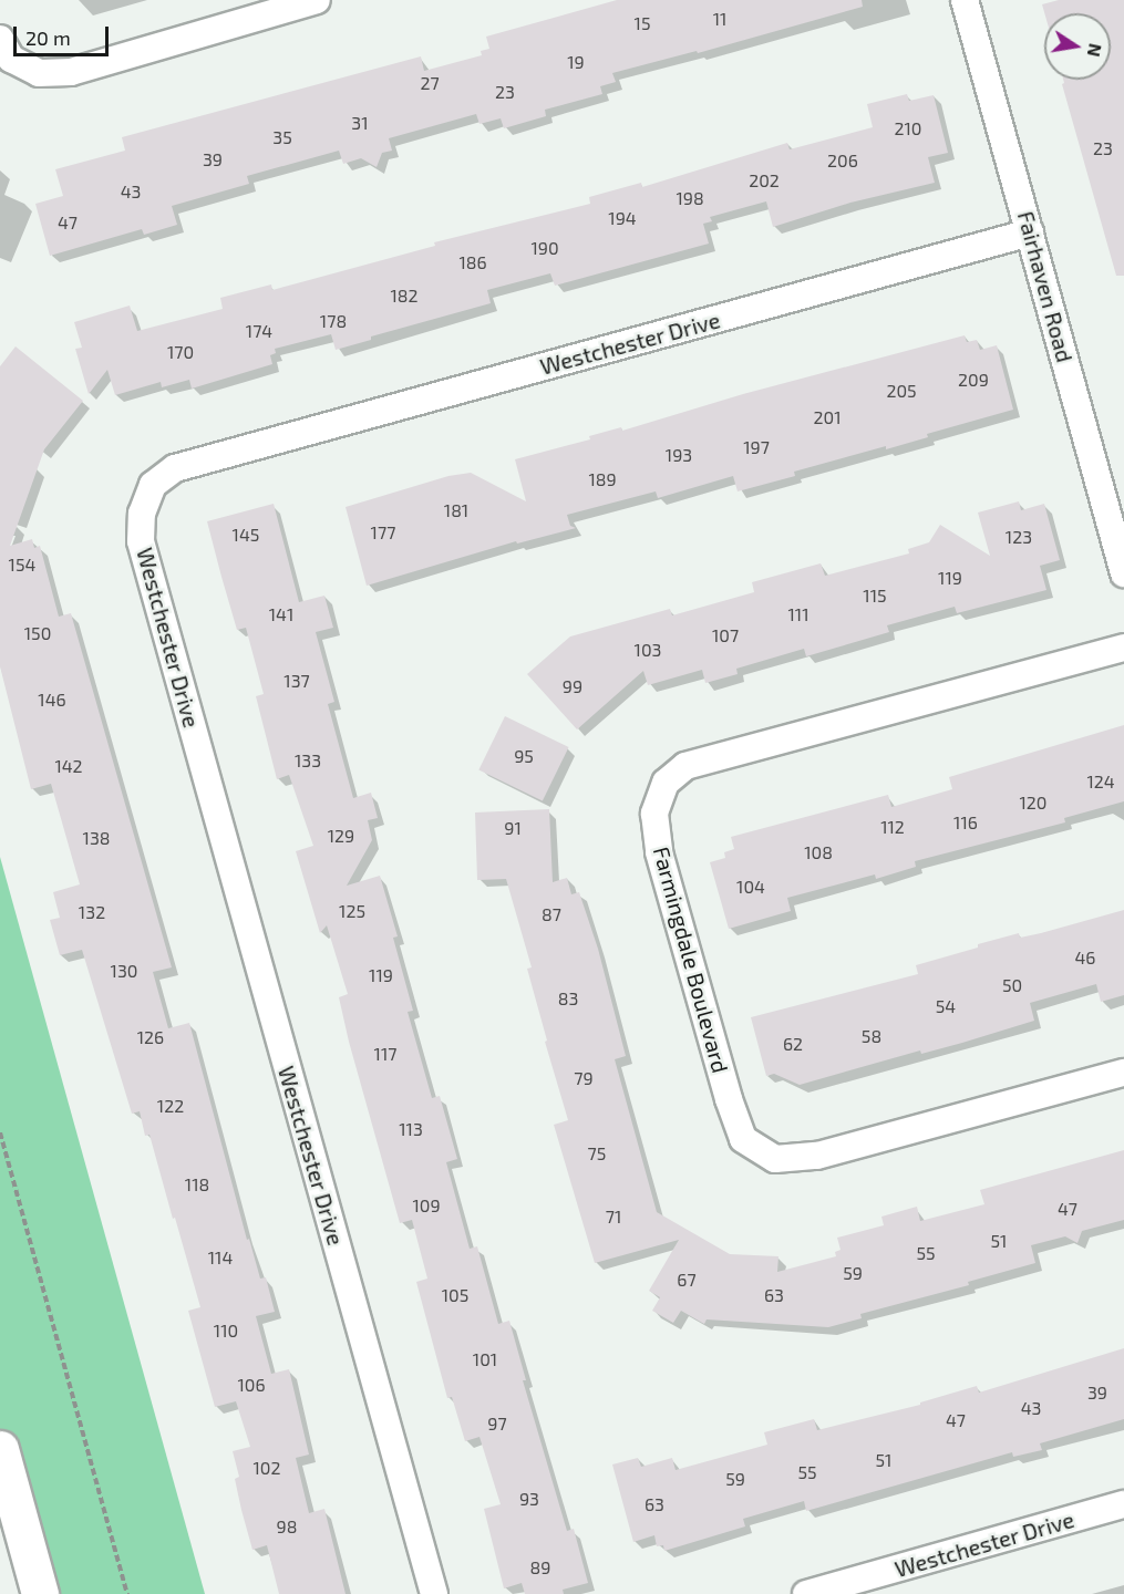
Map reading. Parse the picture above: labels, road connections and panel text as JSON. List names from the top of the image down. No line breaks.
{"streets":{"street":["Fairhaven Road","Westchester Drive","Farmingdale Boulevard"]},"crossings":[["Fairhaven Road","Westchester Drive"]],"house_numbers":["11","15","19","27","23","31","210","35","23","39","206","202","43","198","194","47","190","186","182","178","174","170","209","205","201","197","193","189","181","177","145","123","154","119","115","141","111","150","107","103","137","99","146","95","133","142","124","120","116","112","91","129","138","108","104","125","132","87","46","130","119","50","83","54","58","126","62","117","79","122","113","75","118","109","47","71","51","55","114","59","67","105","63","110","101","106","39","43","47","97","51","102","55","59","93","63","98","89"],"scale_bar":"20 m","north":"right"}
